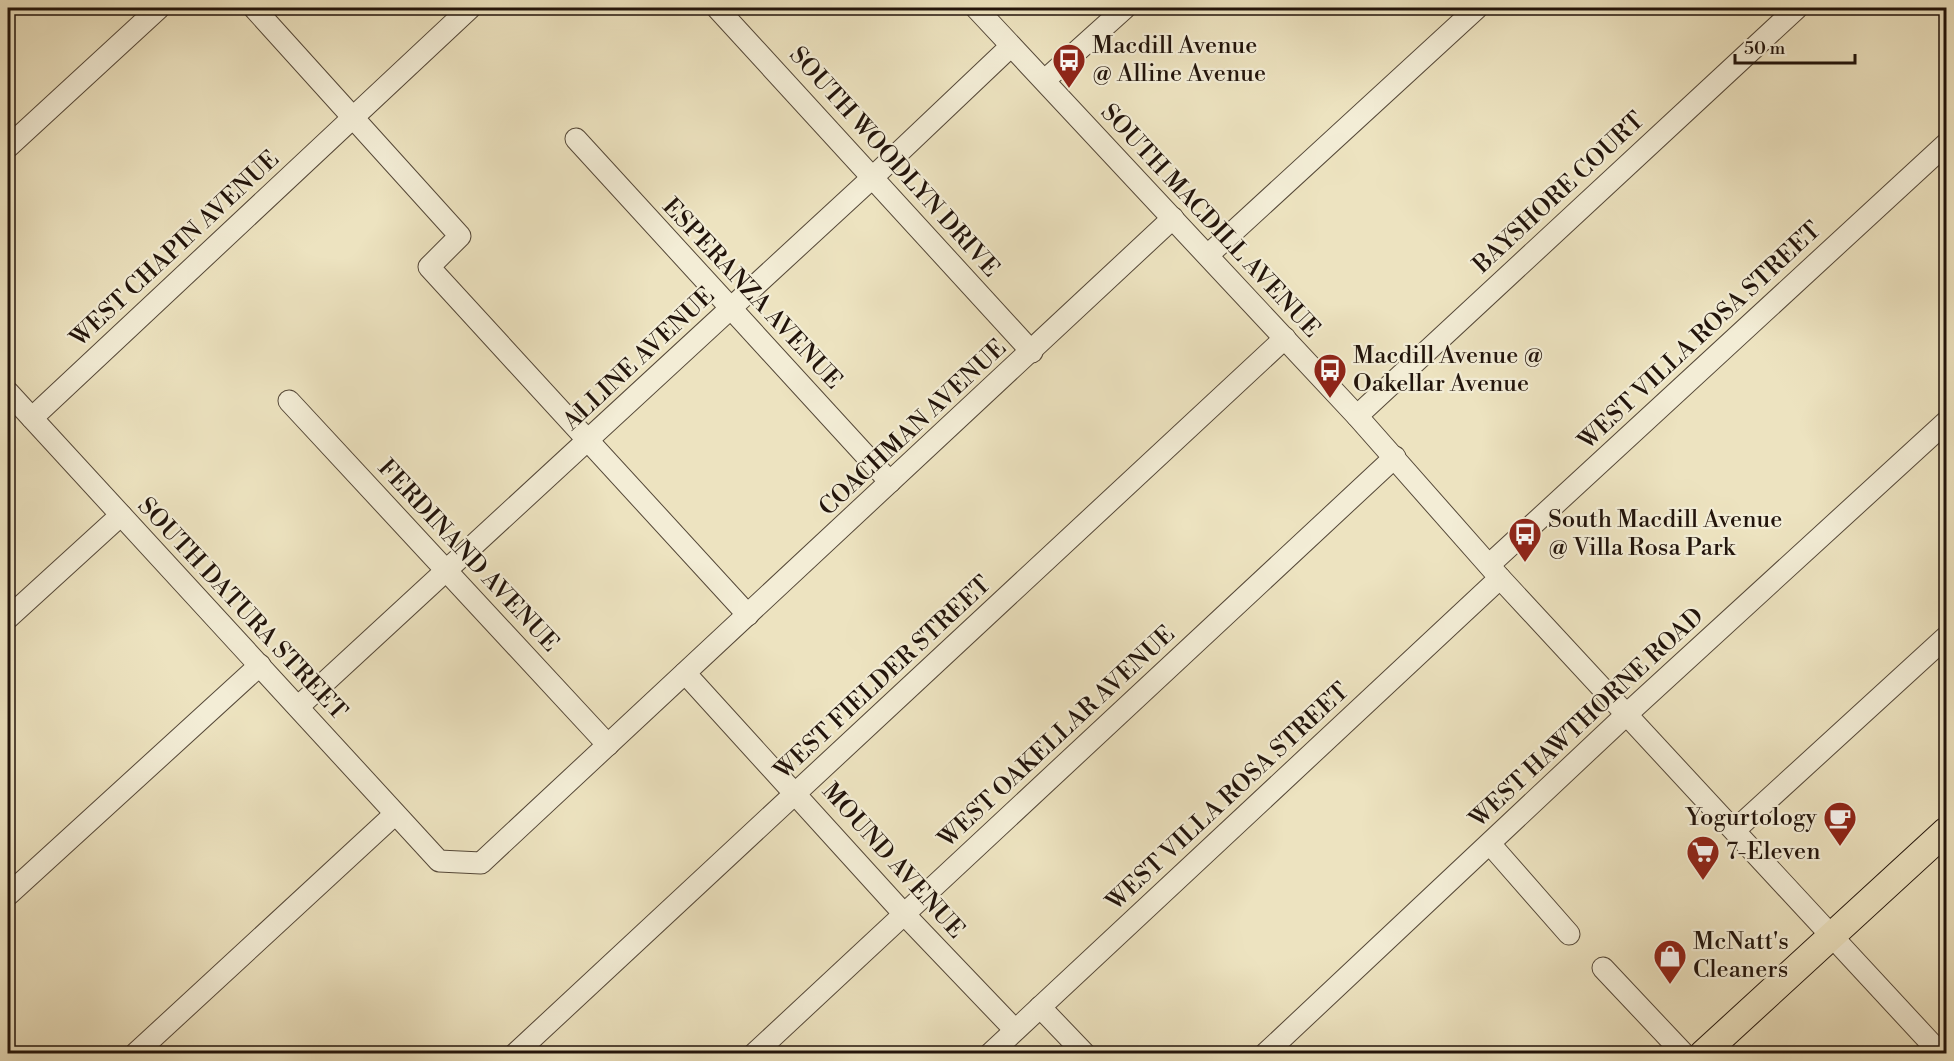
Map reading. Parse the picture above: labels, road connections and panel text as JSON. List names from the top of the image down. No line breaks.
{"streets":{"street":["SOUTH WOODLYN DRIVE","BAYSHORE COURT","SOUTH MACDILL AVENUE","WEST CHAPIN AVENUE","ESPERANZA AVENUE","WEST VILLA ROSA STREET","ALLINE AVENUE","COACHMAN AVENUE","FERDINAND AVENUE","SOUTH DATURA STREET","WEST FIELDER STREET","WEST HAWTHORNE ROAD","WEST OAKELLAR AVENUE","MOUND AVENUE"]},"crossings":[["SOUTH WOODLYN DRIVE","ALLINE AVENUE"],["SOUTH WOODLYN DRIVE","COACHMAN AVENUE"],["BAYSHORE COURT","SOUTH MACDILL AVENUE"],["SOUTH MACDILL AVENUE","WEST VILLA ROSA STREET"],["SOUTH MACDILL AVENUE","ALLINE AVENUE"],["SOUTH MACDILL AVENUE","COACHMAN AVENUE"],["SOUTH MACDILL AVENUE","WEST FIELDER STREET"],["SOUTH MACDILL AVENUE","WEST HAWTHORNE ROAD"],["SOUTH MACDILL AVENUE","WEST OAKELLAR AVENUE"],["WEST CHAPIN AVENUE","SOUTH DATURA STREET"],["ESPERANZA AVENUE","ALLINE AVENUE"],["ESPERANZA AVENUE","COACHMAN AVENUE"],["WEST VILLA ROSA STREET","MOUND AVENUE"],["ALLINE AVENUE","FERDINAND AVENUE"],["ALLINE AVENUE","SOUTH DATURA STREET"],["COACHMAN AVENUE","FERDINAND AVENUE"],["COACHMAN AVENUE","SOUTH DATURA STREET"],["COACHMAN AVENUE","MOUND AVENUE"],["WEST FIELDER STREET","MOUND AVENUE"],["WEST OAKELLAR AVENUE","MOUND AVENUE"]],"places":{"bus stop":["Macdill Avenue @ Alline Avenue","Macdill Avenue @ Oakellar Avenue","South Macdill Avenue @ Villa Rosa Park"],"cafe":["Yogurtology"],"supermarket":["7-Eleven"],"shop":["McNatt's Cleaners"]},"scale_bar":"50 m"}
